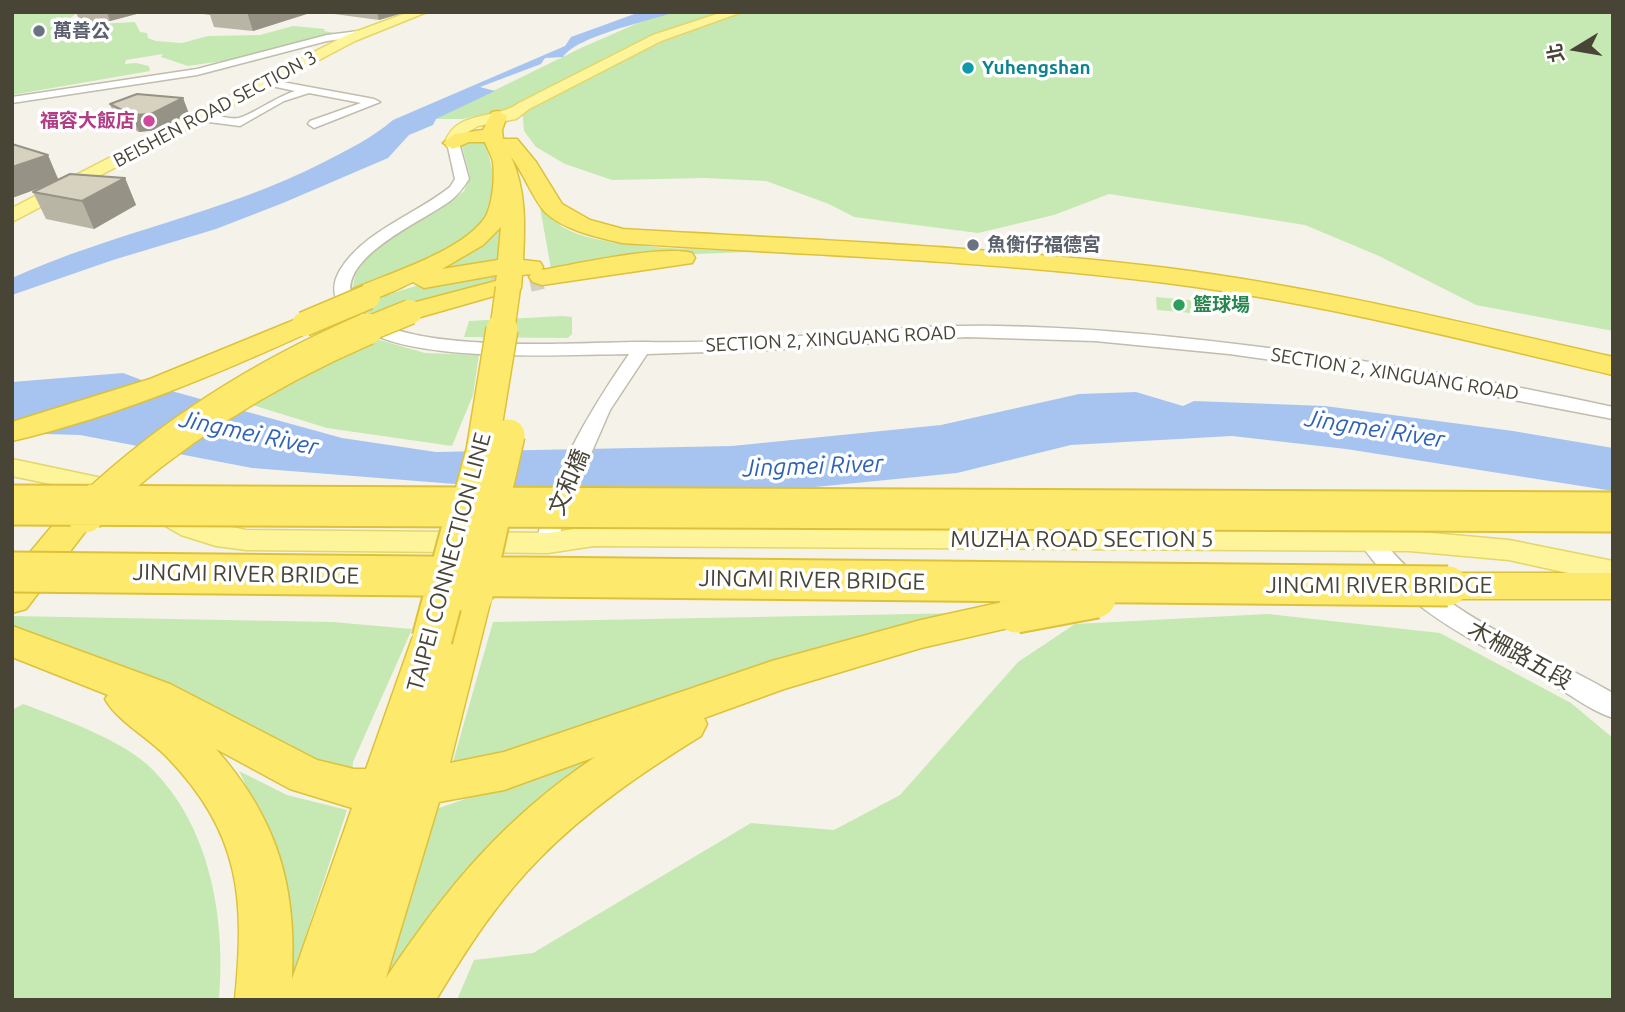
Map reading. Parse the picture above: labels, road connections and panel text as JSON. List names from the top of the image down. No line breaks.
{"streets":{"highway":["TAIPEI CONNECTION LINE","JINGMI RIVER BRIDGE"],"main road":["BEISHEN ROAD SECTION 3","MUZHA ROAD SECTION 5"],"street":["SECTION 2, XINGUANG ROAD","文和橋","木柵路五段"]},"crossings":[["SECTION 2, XINGUANG ROAD","文和橋"],["文和橋","MUZHA ROAD SECTION 5"],["MUZHA ROAD SECTION 5","JINGMI RIVER BRIDGE"],["MUZHA ROAD SECTION 5","木柵路五段"]],"water":["Jingmei River"],"places":["萬善公","Yuhengshan","福容大飯店","魚衡仔福德宮","籃球場"],"north":"left"}
